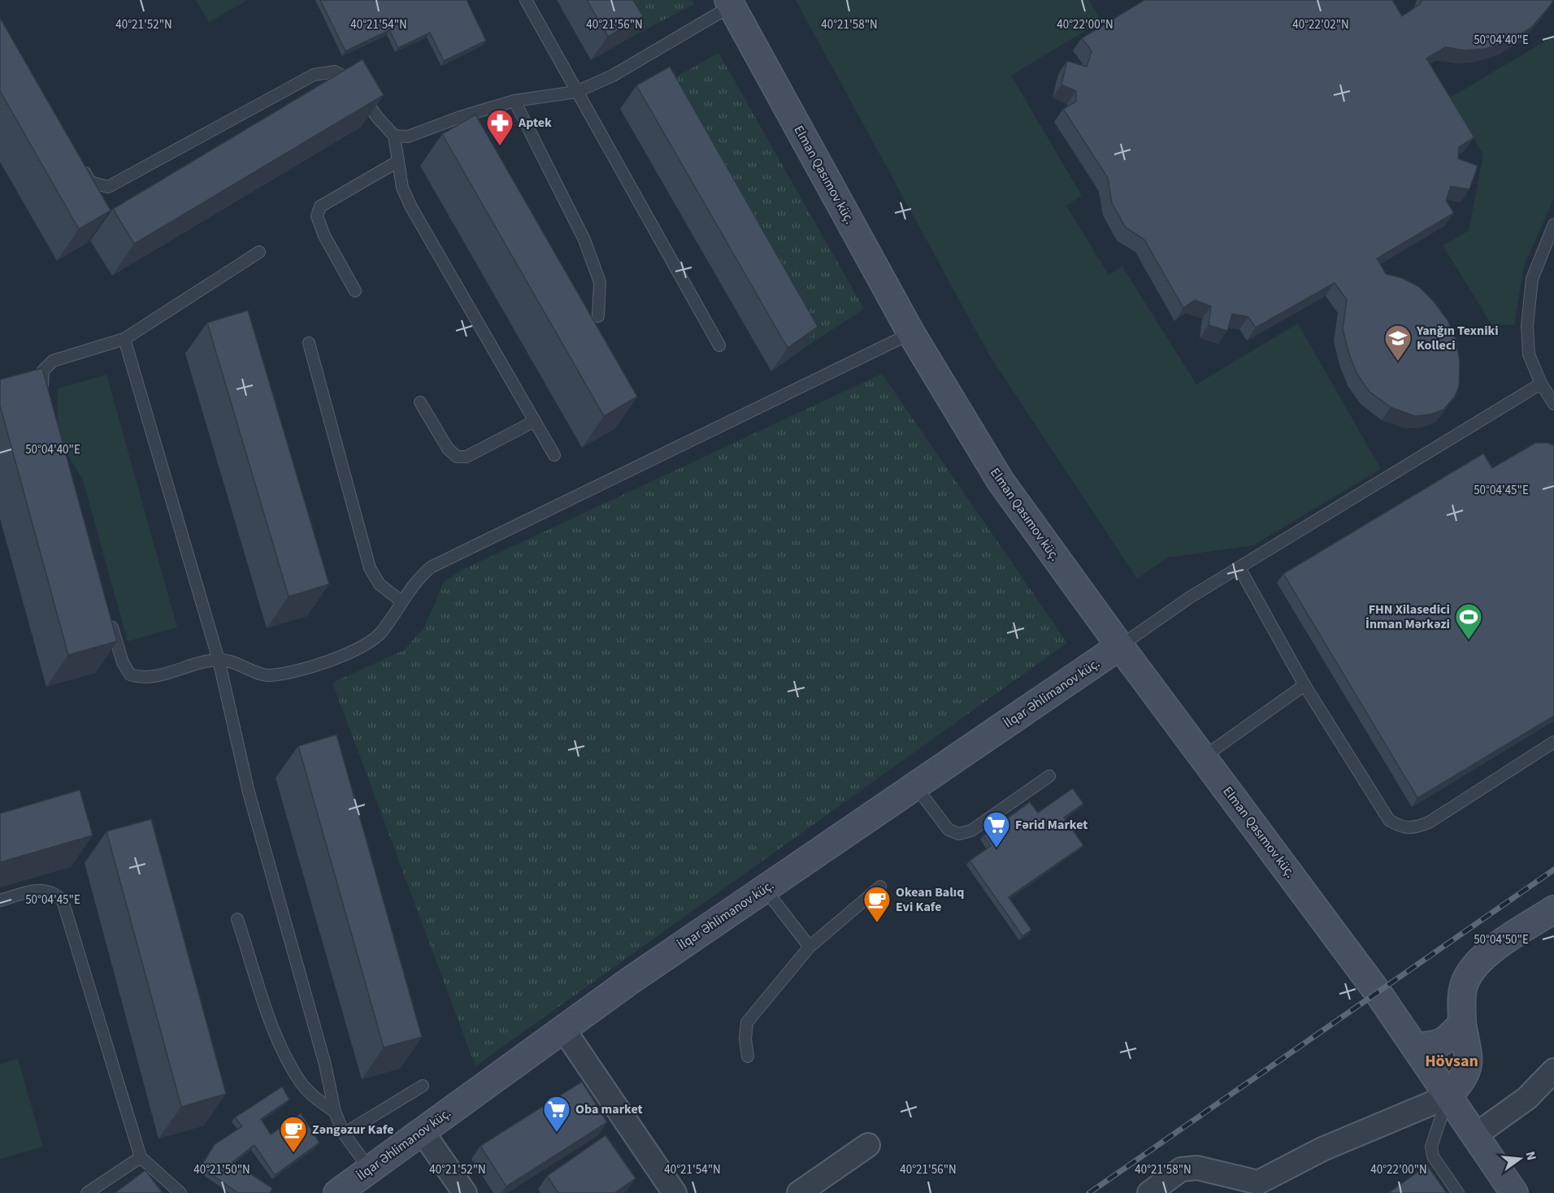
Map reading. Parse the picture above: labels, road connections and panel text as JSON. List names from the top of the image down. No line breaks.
{"streets":{"main road":["Elman Qasımov küç.","İlqar Əhlimanov küç."]},"crossings":[["Elman Qasımov küç.","İlqar Əhlimanov küç."]],"districts":["Hövsan"],"places":{"pharmacy":["Aptek"],"school or university":["Yanğın Texniki Kolleci"],"sports":["FHN Xilasedici İnman Mərkəzi"],"supermarket":["Fərid Market","Oba market"],"cafe":["Okean Balıq Evi Kafe","Zəngəzur Kafe"]},"north":"right","coordinates":["40°21'52\"N","40°21'54\"N","40°21'56\"N","40°21'58\"N","40°22'00\"N","40°22'02\"N","50°04'40\"E","50°04'45\"E","50°04'50\"E","40°21'50\"N"]}
